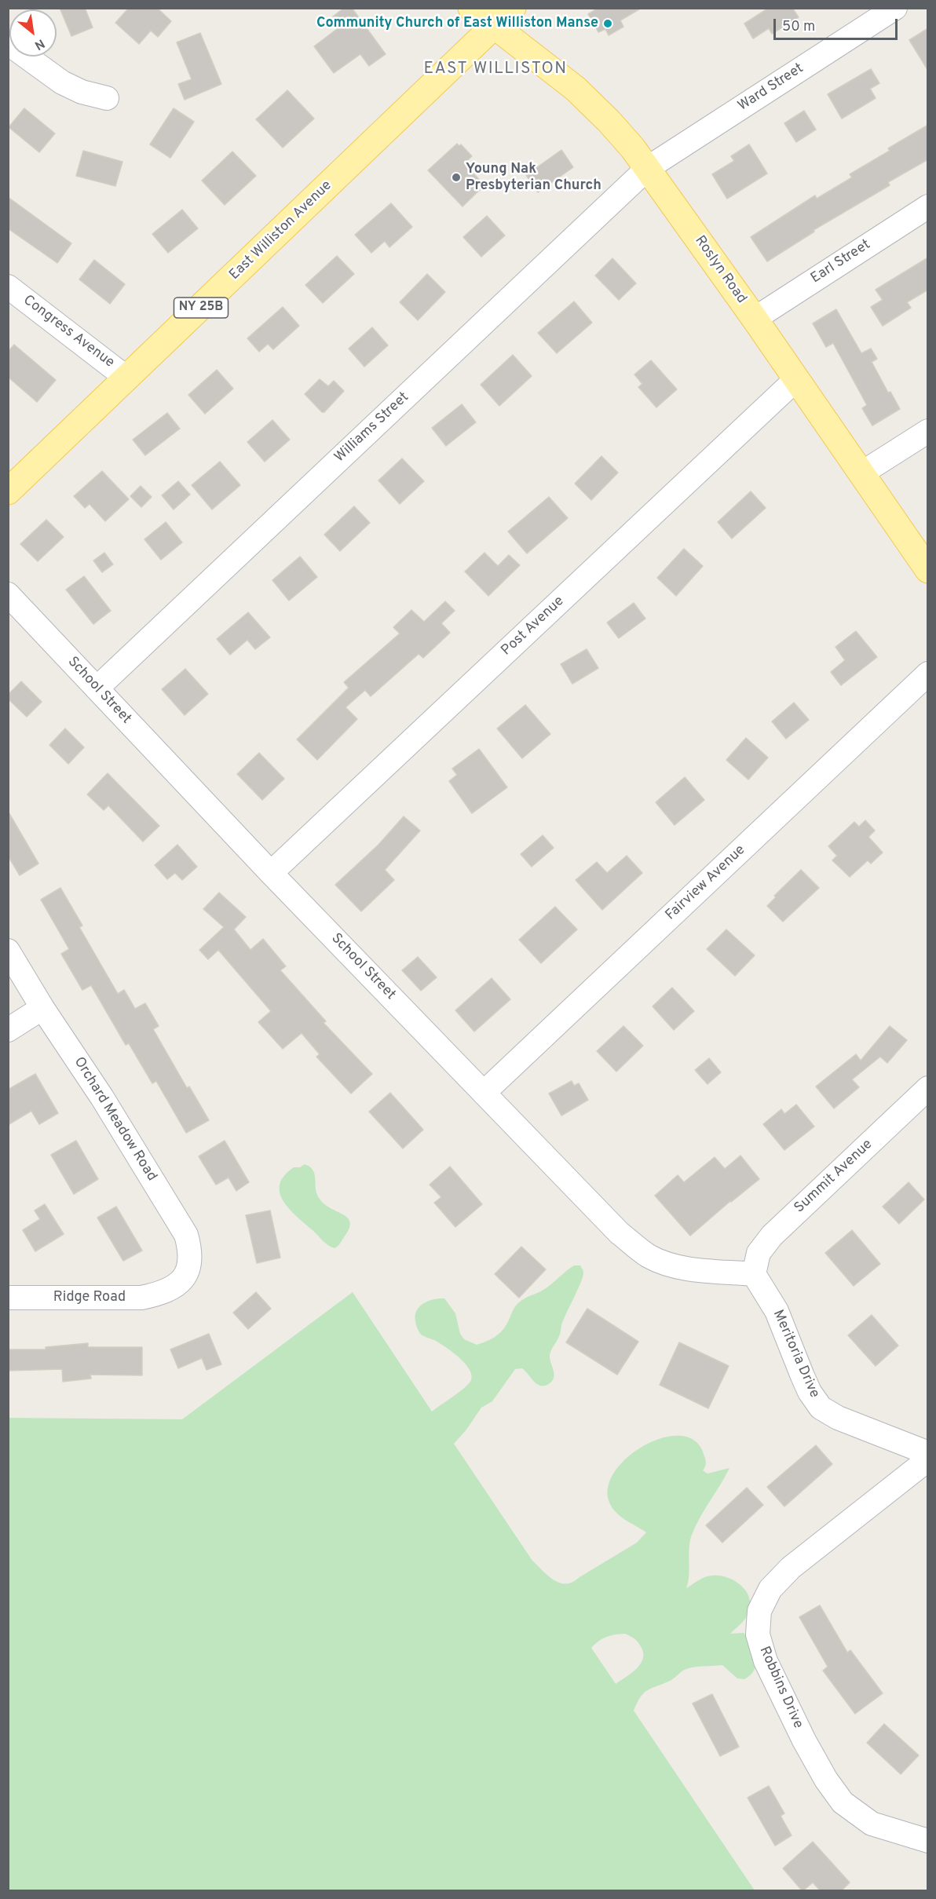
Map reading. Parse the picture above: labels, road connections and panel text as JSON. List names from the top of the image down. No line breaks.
{"streets":{"main road":["East Williston Avenue","Roslyn Road","NY 25B"],"street":["Ward Street","Earl Street","Congress Avenue","Williams Street","Post Avenue","School Street","Fairview Avenue","Orchard Meadow Road","Summit Avenue","Ridge Road","Meritoria Drive","Robbins Drive"]},"crossings":[["Ward Street","Roslyn Road"],["Ward Street","Williams Street"],["East Williston Avenue","Roslyn Road"],["East Williston Avenue","Congress Avenue"],["Earl Street","Roslyn Road"],["Roslyn Road","Williams Street"],["Roslyn Road","Post Avenue"],["Williams Street","School Street"],["Post Avenue","School Street"],["School Street","Fairview Avenue"],["School Street","Summit Avenue"],["School Street","Meritoria Drive"],["Orchard Meadow Road","Ridge Road"],["Summit Avenue","Meritoria Drive"]],"districts":["EAST WILLISTON"],"places":["Community Church of East Williston Manse","Young Nak Presbyterian Church"],"scale_bar":"50 m","north":"bottom right"}
